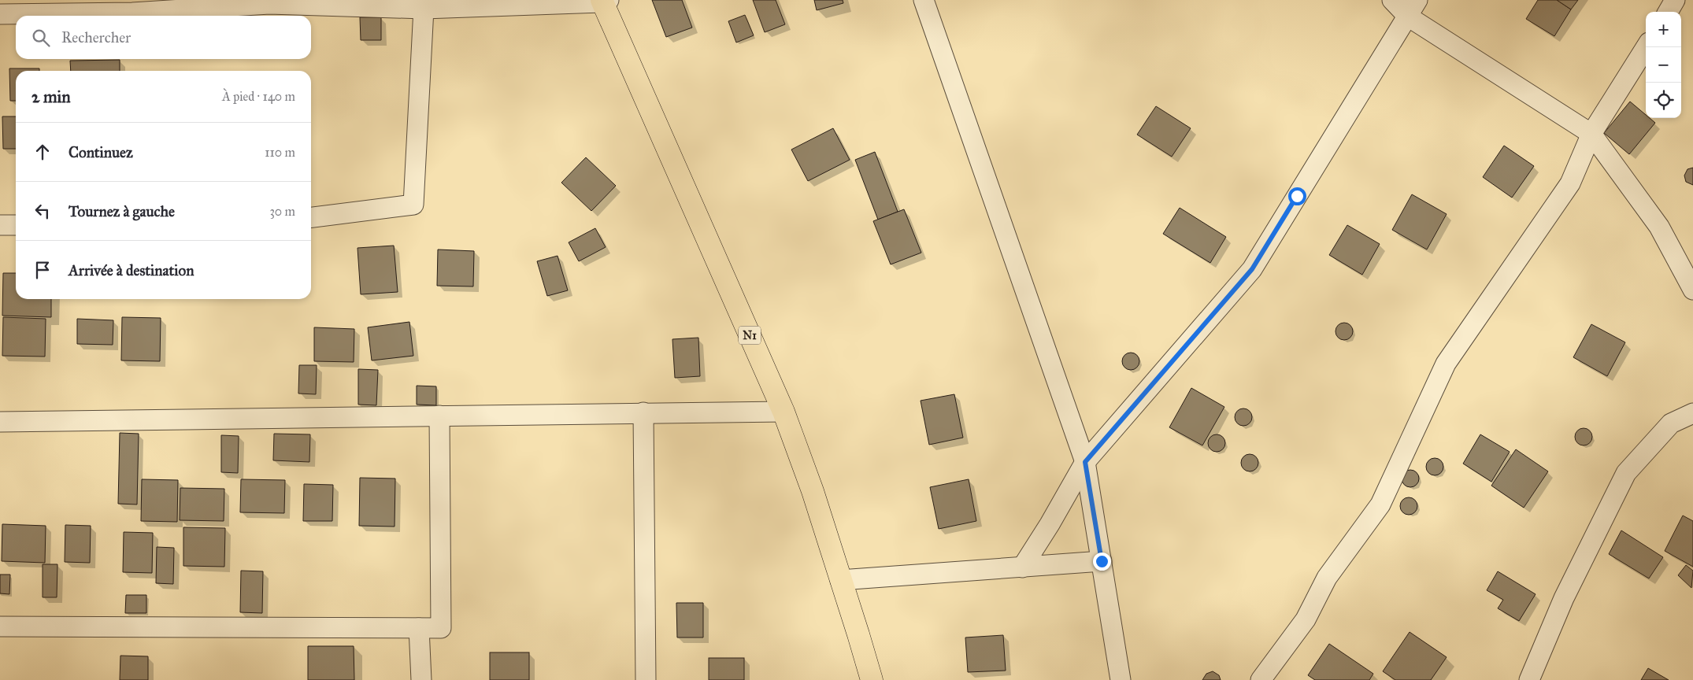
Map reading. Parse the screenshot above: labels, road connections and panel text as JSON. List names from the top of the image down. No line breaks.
{"streets":{"highway":["N1"]},"page":{"map_buttons":["+","−"],"search":"Rechercher","heading":["2 min","À pied · 140 m"],"list":[["Continuez","110 m"],["Tournez à gauche","30 m"],"Arrivée à destination"]}}
